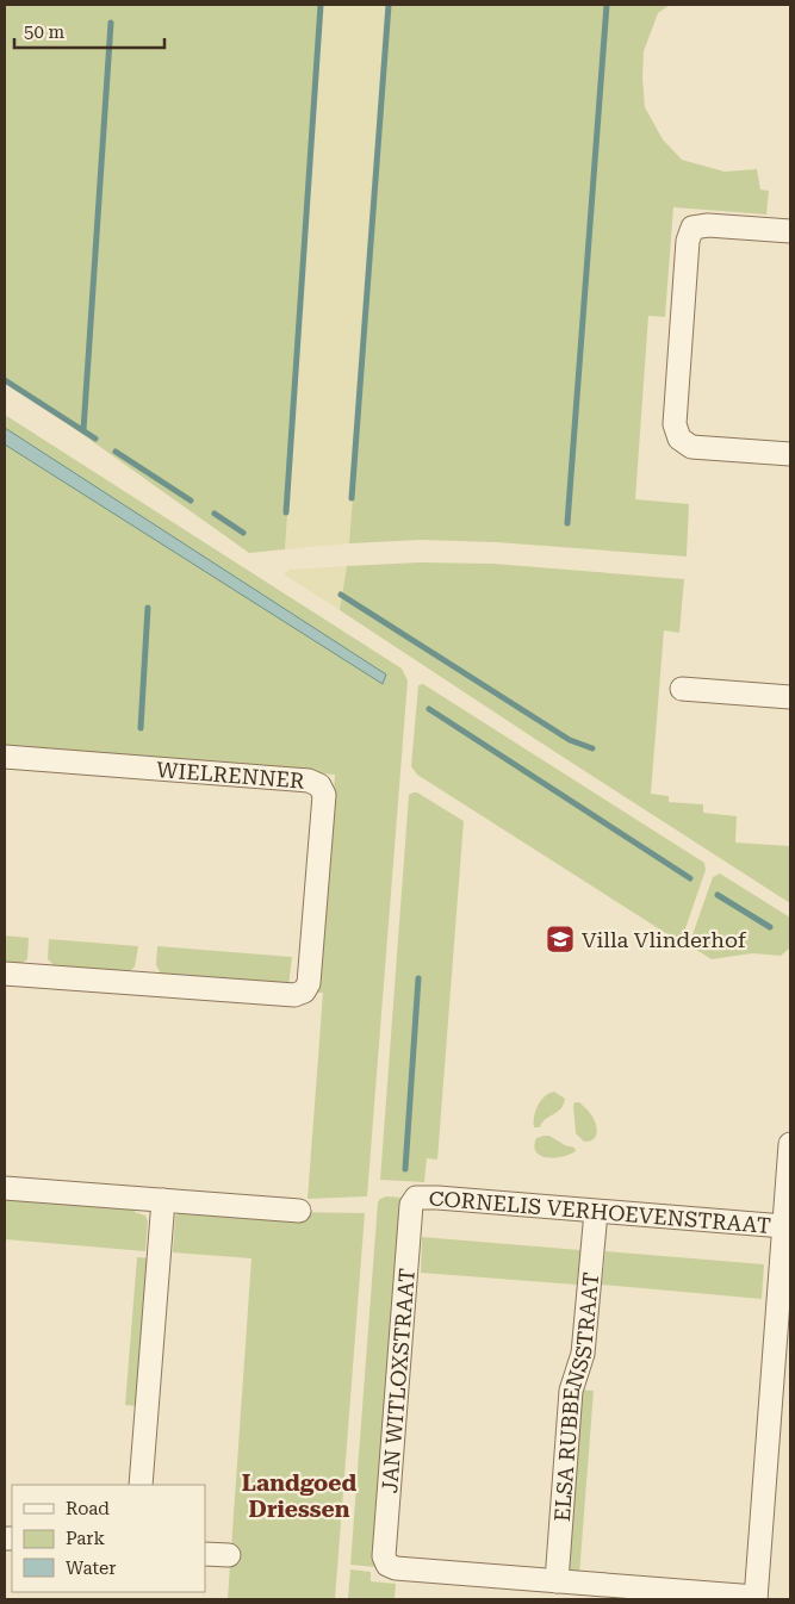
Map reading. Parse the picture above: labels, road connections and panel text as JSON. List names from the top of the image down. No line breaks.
{"streets":{"street":["WIELRENNER","CORNELIS VERHOEVENSTRAAT","JAN WITLOXSTRAAT","ELSA RUBBENSSTRAAT"]},"crossings":[["CORNELIS VERHOEVENSTRAAT","JAN WITLOXSTRAAT"],["CORNELIS VERHOEVENSTRAAT","ELSA RUBBENSSTRAAT"],["JAN WITLOXSTRAAT","ELSA RUBBENSSTRAAT"]],"districts":["Landgoed Driessen"],"places":{"school or university":["Villa Vlinderhof"]},"legend":["Road","Park","Water"],"scale_bar":"50 m"}
